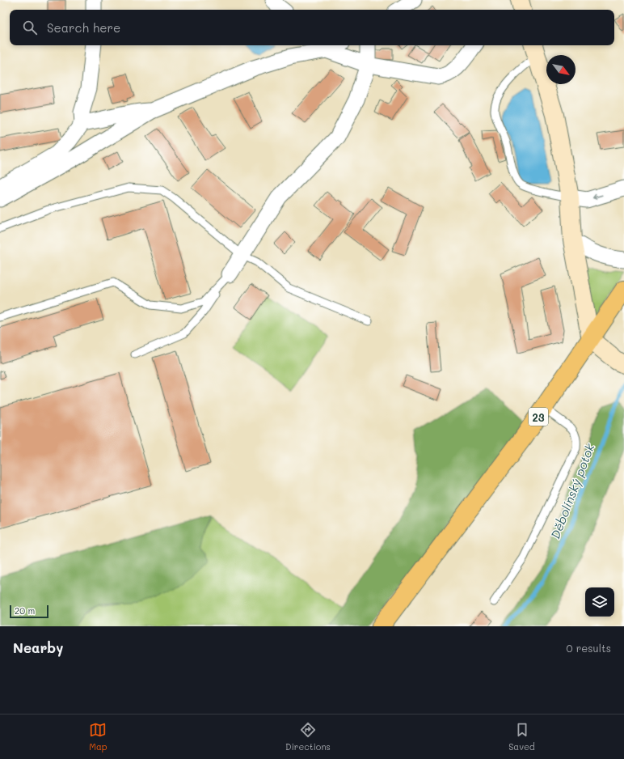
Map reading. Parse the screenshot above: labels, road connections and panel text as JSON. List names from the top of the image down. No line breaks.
{"streets":{"main road":["23"]},"water":["Děbolínský potok"],"scale_bar":"20 m","north":"bottom right","page":{"search":"Search here","scale":"20 m","heading":["Nearby","0 results"],"nav":["Map","Directions","Saved"]}}
